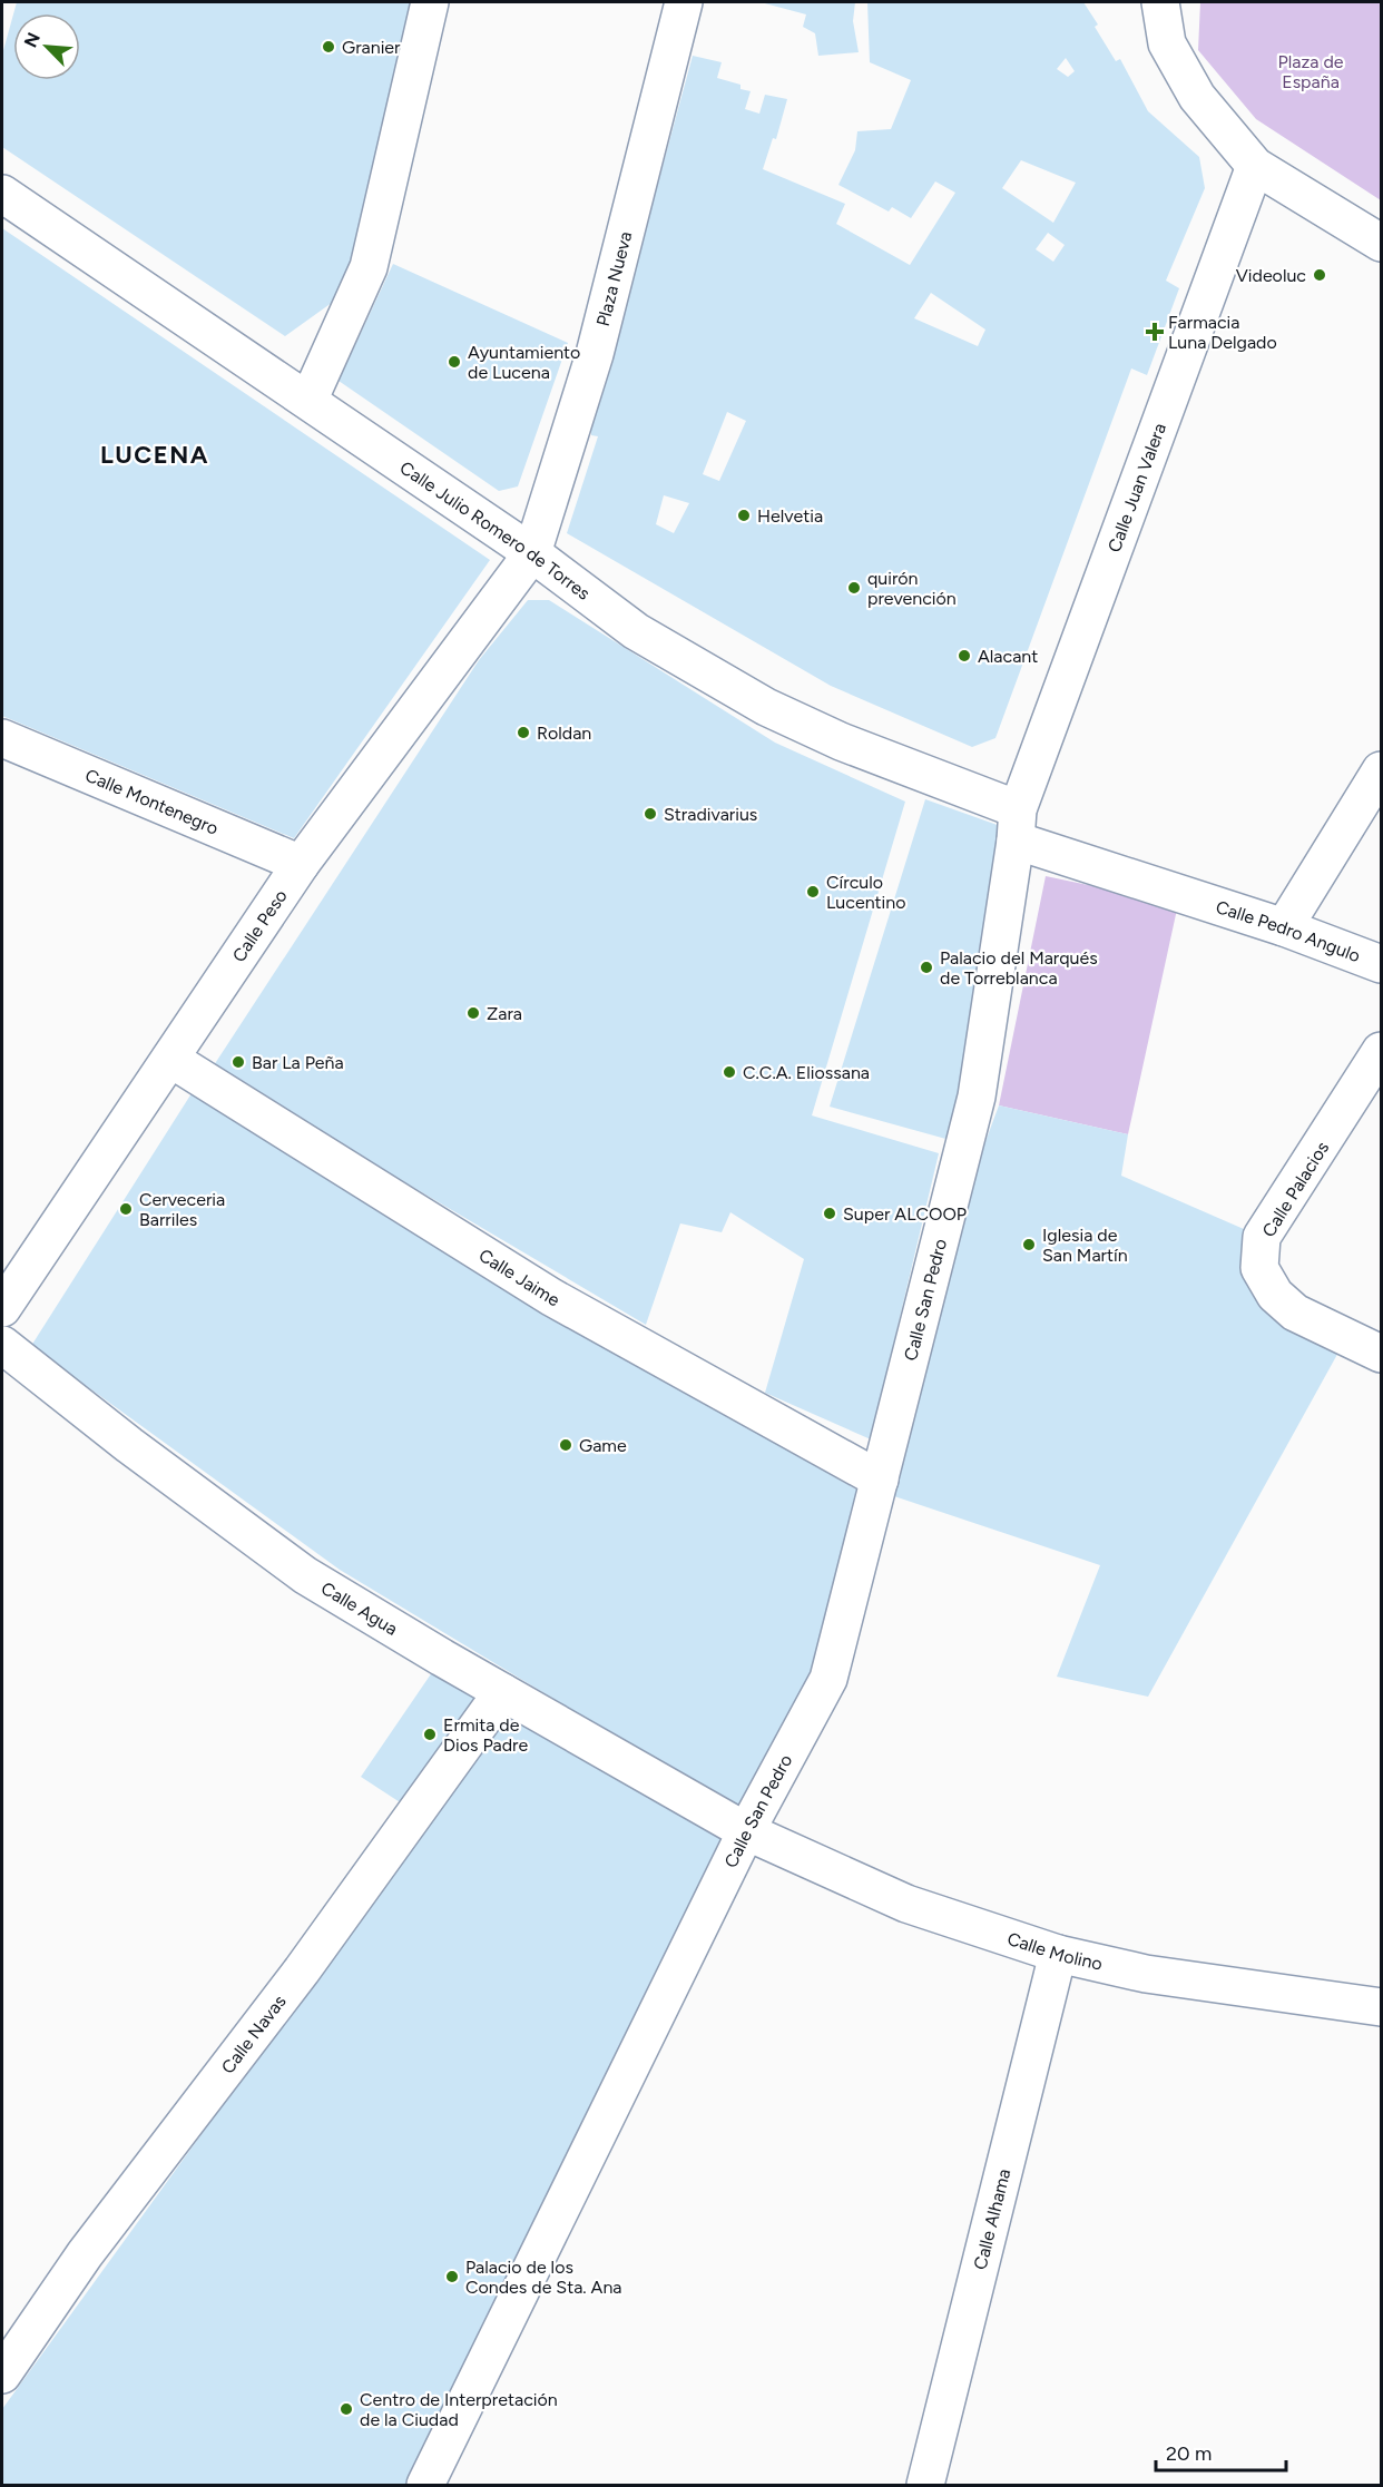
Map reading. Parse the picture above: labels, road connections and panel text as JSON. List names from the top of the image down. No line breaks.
{"streets":{"street":["Plaza Nueva","Calle Juan Valera","Calle Julio Romero de Torres","Calle Montenegro","Calle Peso","Calle Pedro Angulo","Calle Palacios","Calle Jaime","Calle San Pedro","Calle Agua","Calle Molino","Calle Navas","Calle Alhama"]},"crossings":[["Plaza Nueva","Calle Julio Romero de Torres"],["Plaza Nueva","Calle Peso"],["Calle Juan Valera","Calle Julio Romero de Torres"],["Calle Juan Valera","Calle San Pedro"],["Calle Julio Romero de Torres","Calle Peso"],["Calle Julio Romero de Torres","Calle Pedro Angulo"],["Calle Montenegro","Calle Peso"],["Calle Peso","Calle Jaime"],["Calle Jaime","Calle San Pedro"],["Calle San Pedro","Calle Agua"],["Calle San Pedro","Calle Molino"],["Calle Agua","Calle Molino"],["Calle Agua","Calle Navas"],["Calle Molino","Calle Alhama"]],"districts":["LUCENA"],"parks":["Plaza de España"],"places":{"other":["Granier","Videoluc","Ayuntamiento de Lucena","Helvetia","quirón prevención","Alacant","Roldan","Stradivarius","Círculo Lucentino","Palacio del Marqués de Torreblanca","Zara","Bar La Peña","C.C.A. Eliossana","Cerveceria Barriles","Super ALCOOP","Iglesia de San Martín","Game","Ermita de Dios Padre","Palacio de los Condes de Sta. Ana","Centro de Interpretación de la Ciudad"],"health":["Farmacia Luna Delgado"]},"scale_bar":"20 m","north":"top left"}
